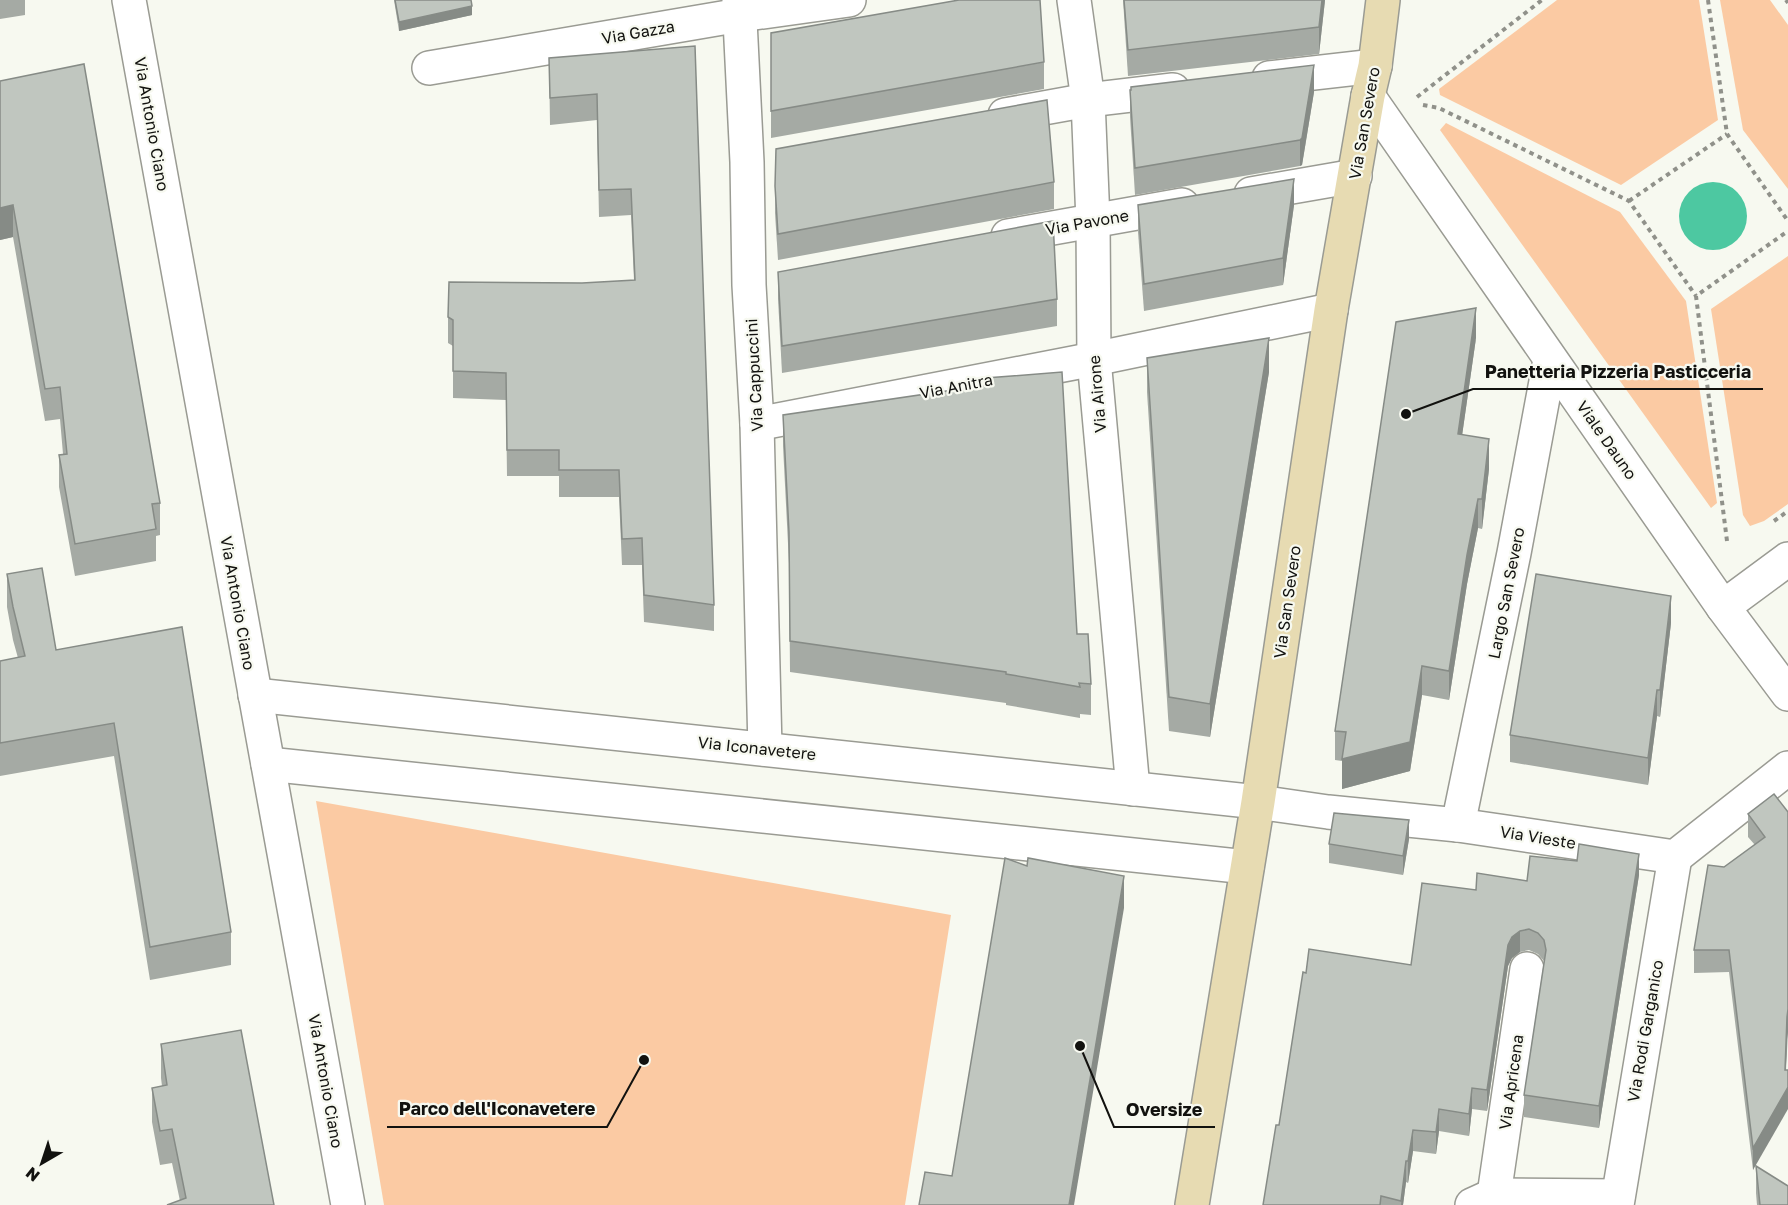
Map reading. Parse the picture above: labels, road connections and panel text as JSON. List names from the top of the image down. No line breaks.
{"streets":{"street":["Via Gazza","Via San Severo","Via Antonio Ciano","Via Pavone","Via Cappuccini","Via Anitra","Via Airone","Viale Dauno","Largo San Severo","Via Iconavetere","Via Vieste","Via Rodi Garganico","Via Apricena"]},"crossings":[["Via Gazza","Via Cappuccini"],["Via San Severo","Via Pavone"],["Via San Severo","Via Anitra"],["Via San Severo","Viale Dauno"],["Via San Severo","Via Iconavetere"],["Via San Severo","Via Vieste"],["Via Antonio Ciano","Via Iconavetere"],["Via Pavone","Via Airone"],["Via Cappuccini","Via Anitra"],["Via Cappuccini","Via Iconavetere"],["Via Anitra","Via Airone"],["Via Airone","Via Iconavetere"],["Viale Dauno","Largo San Severo"],["Largo San Severo","Via Vieste"],["Via Iconavetere","Via Vieste"],["Via Vieste","Via Rodi Garganico"]],"places":["Panetteria Pizzeria Pasticceria","Oversize","Parco dell'Iconavetere"],"north":"bottom left"}
